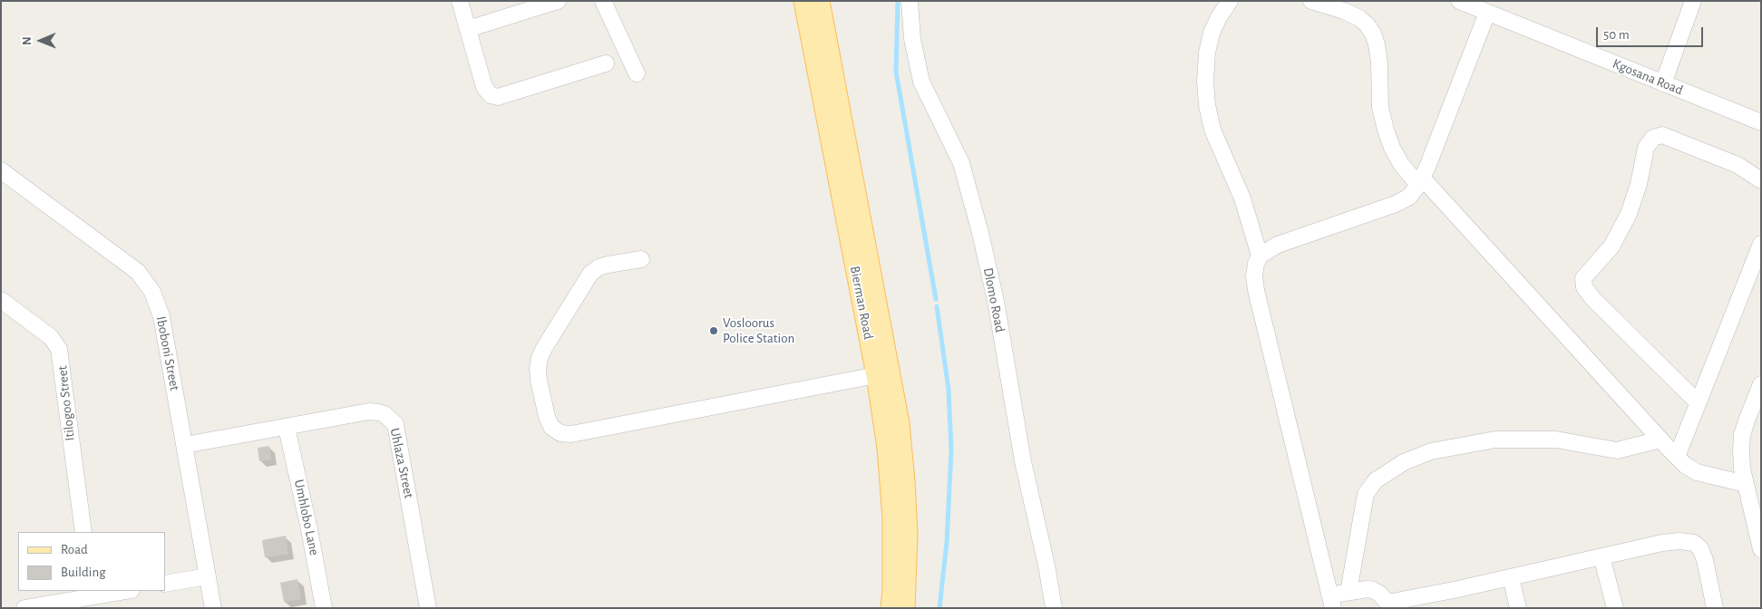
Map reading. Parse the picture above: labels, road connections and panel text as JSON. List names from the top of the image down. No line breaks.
{"streets":{"main road":["Bierman Road"],"street":["Kgosana Road","Dlomo Road","Iboboni Street","Itilogoo Street","Uhlaza Street","Umhlobo Lane"]},"crossings":[["Iboboni Street","Uhlaza Street"],["Uhlaza Street","Umhlobo Lane"]],"places":["Vosloorus Police Station"],"legend":["Road","Building"],"scale_bar":"50 m","north":"left"}
